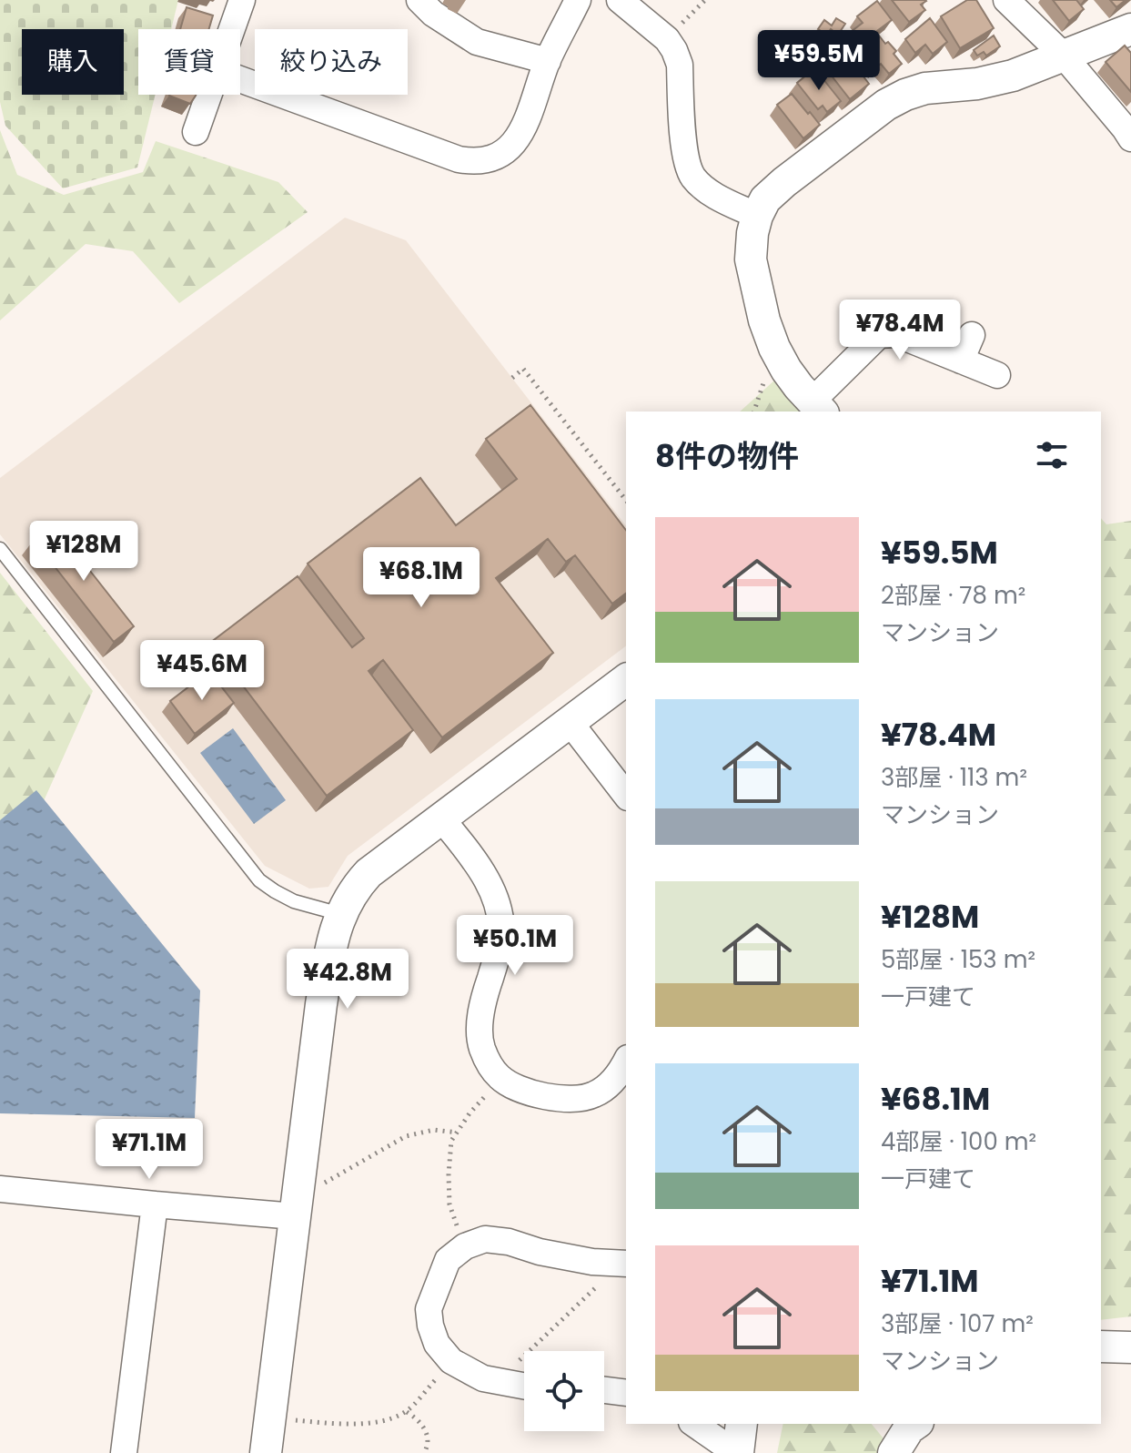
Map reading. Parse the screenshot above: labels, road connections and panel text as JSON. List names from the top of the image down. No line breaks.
{"page":{"chip":["購入","賃貸","絞り込み"],"price":["¥59.5M","¥78.4M","¥128M","¥68.1M","¥45.6M","¥50.1M","¥42.8M","¥71.1M"],"heading":"8件の物件","list":[{"name":"¥59.5M","note":"2部屋 · 78 m² · マンション"},{"name":"¥78.4M","note":"3部屋 · 113 m² · マンション"},{"name":"¥128M","note":"5部屋 · 153 m² · 一戸建て"},{"name":"¥68.1M","note":"4部屋 · 100 m² · 一戸建て"},{"name":"¥71.1M","note":"3部屋 · 107 m² · マンション"}]}}
